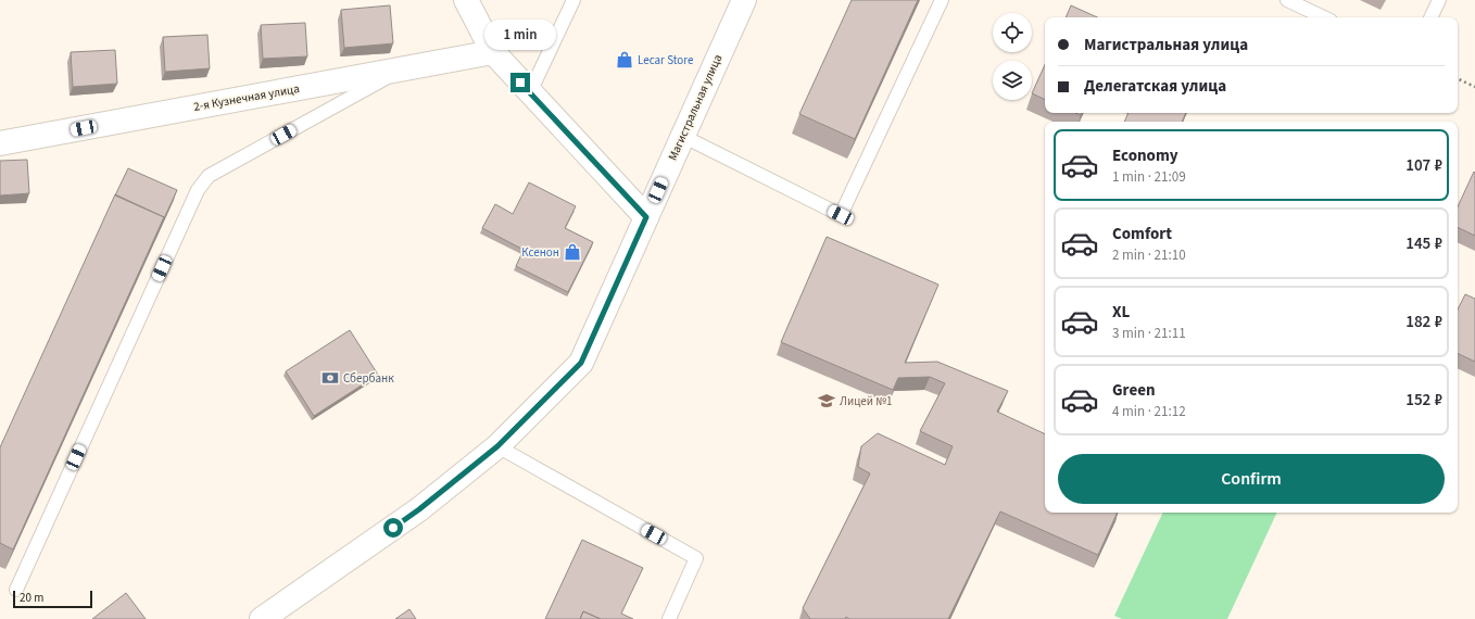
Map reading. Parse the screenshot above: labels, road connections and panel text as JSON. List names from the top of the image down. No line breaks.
{"streets":{"main road":["2-я Кузнечная улица","Магистральная улица"]},"places":{"shop":["Lecar Store","Ксенон"],"bank":["Сбербанк"],"school or university":["Лицей №1"]},"scale_bar":"20 m","page":{"banner":["Магистральная улица","Делегатская улица"],"bubble":"1 min","list":[{"name":"Economy","note":"1 min · 21:09","value":"107 ₽"},{"name":"Comfort","note":"2 min · 21:10","value":"145 ₽"},{"name":"XL","note":"3 min · 21:11","value":"182 ₽"},{"name":"Green","note":"4 min · 21:12","value":"152 ₽"}],"buttons":"Confirm","scale":"20 m"}}
